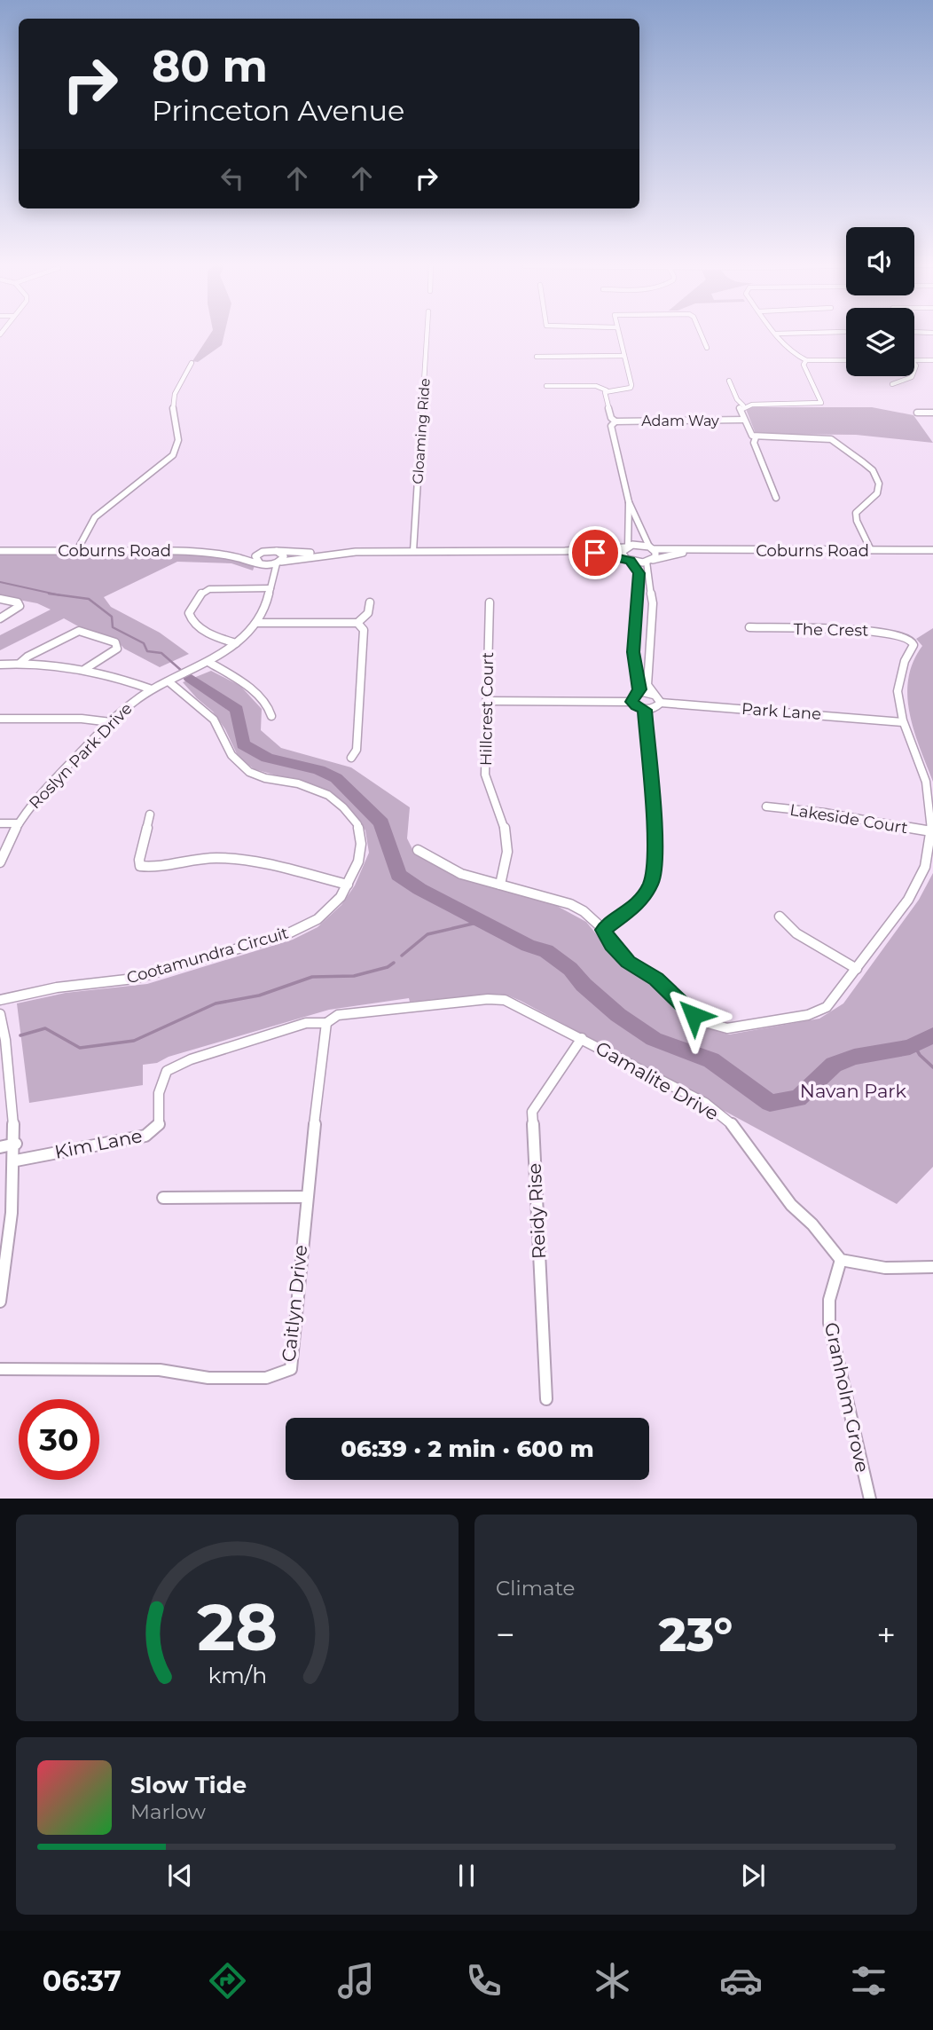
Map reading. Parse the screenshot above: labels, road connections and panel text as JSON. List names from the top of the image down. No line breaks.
{"streets":{"street":["Adam Way","Gloaming Ride","Coburns Road","The Crest","Hillcrest Court","Park Lane","Roslyn Park Drive","Lakeside Court","Cootamundra Circuit","Gamalite Drive","Kim Lane","Reidy Rise","Caitlyn Drive","Granholm Grove"]},"crossings":[["Coburns Road","Roslyn Park Drive"],["The Crest","Park Lane"],["Roslyn Park Drive","Cootamundra Circuit"],["Gamalite Drive","Kim Lane"],["Gamalite Drive","Reidy Rise"],["Gamalite Drive","Caitlyn Drive"],["Gamalite Drive","Granholm Grove"]],"parks":["Navan Park"],"page":{"turn":["80 m","Princeton Avenue"],"limit":"30","trip":"06:39 · 2 min · 600 m","tile":"Climate","heat":["−","23°","+"],"song":["Slow Tide","Marlow"],"tabs":"06:37","gauge":["28","km/h"]}}
